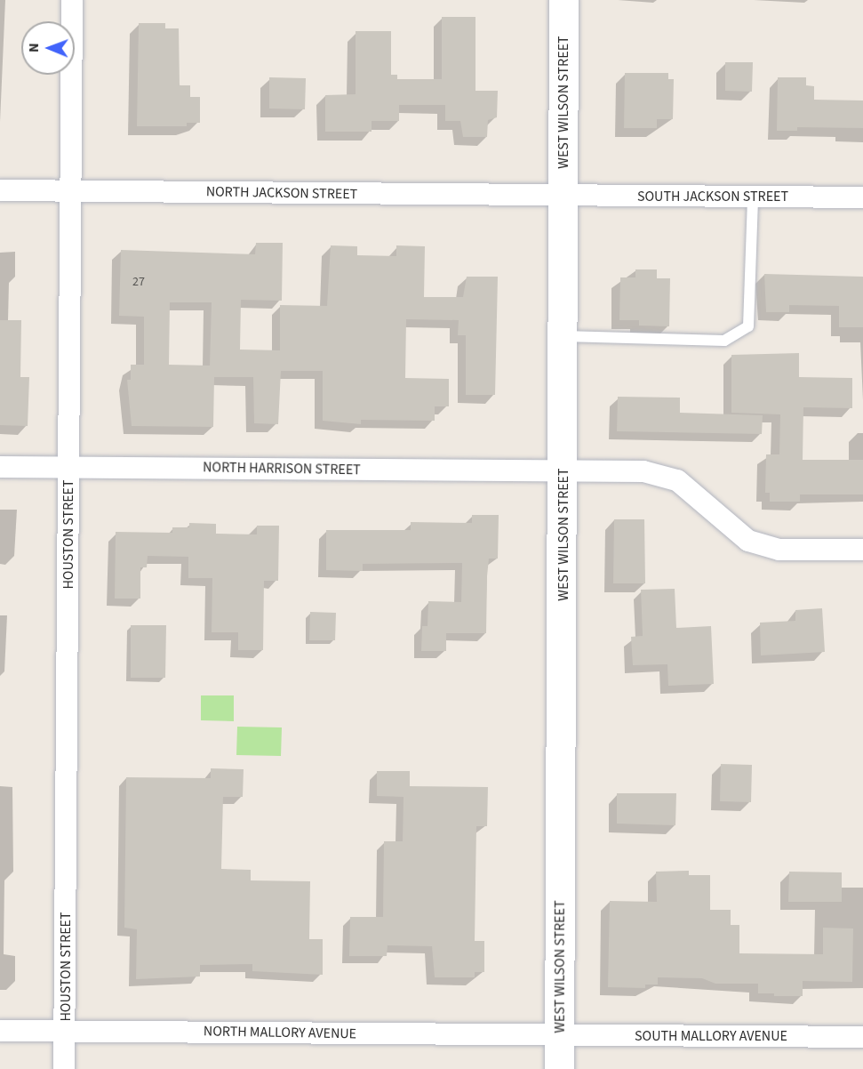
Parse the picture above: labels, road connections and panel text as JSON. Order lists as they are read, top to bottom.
{
  "streets": {
    "main road": ["WEST WILSON STREET"],
    "street": [
      "NORTH JACKSON STREET",
      "SOUTH JACKSON STREET",
      "NORTH HARRISON STREET",
      "HOUSTON STREET",
      "NORTH MALLORY AVENUE",
      "SOUTH MALLORY AVENUE"
    ]
  },
  "crossings": [
    ["WEST WILSON STREET", "NORTH JACKSON STREET"],
    ["WEST WILSON STREET", "SOUTH JACKSON STREET"],
    ["WEST WILSON STREET", "NORTH HARRISON STREET"],
    ["WEST WILSON STREET", "NORTH MALLORY AVENUE"],
    ["WEST WILSON STREET", "SOUTH MALLORY AVENUE"],
    ["NORTH JACKSON STREET", "SOUTH JACKSON STREET"],
    ["NORTH JACKSON STREET", "HOUSTON STREET"],
    ["NORTH HARRISON STREET", "HOUSTON STREET"],
    ["HOUSTON STREET", "NORTH MALLORY AVENUE"],
    ["NORTH MALLORY AVENUE", "SOUTH MALLORY AVENUE"]
  ],
  "house_numbers": ["27"],
  "north": "left"
}
